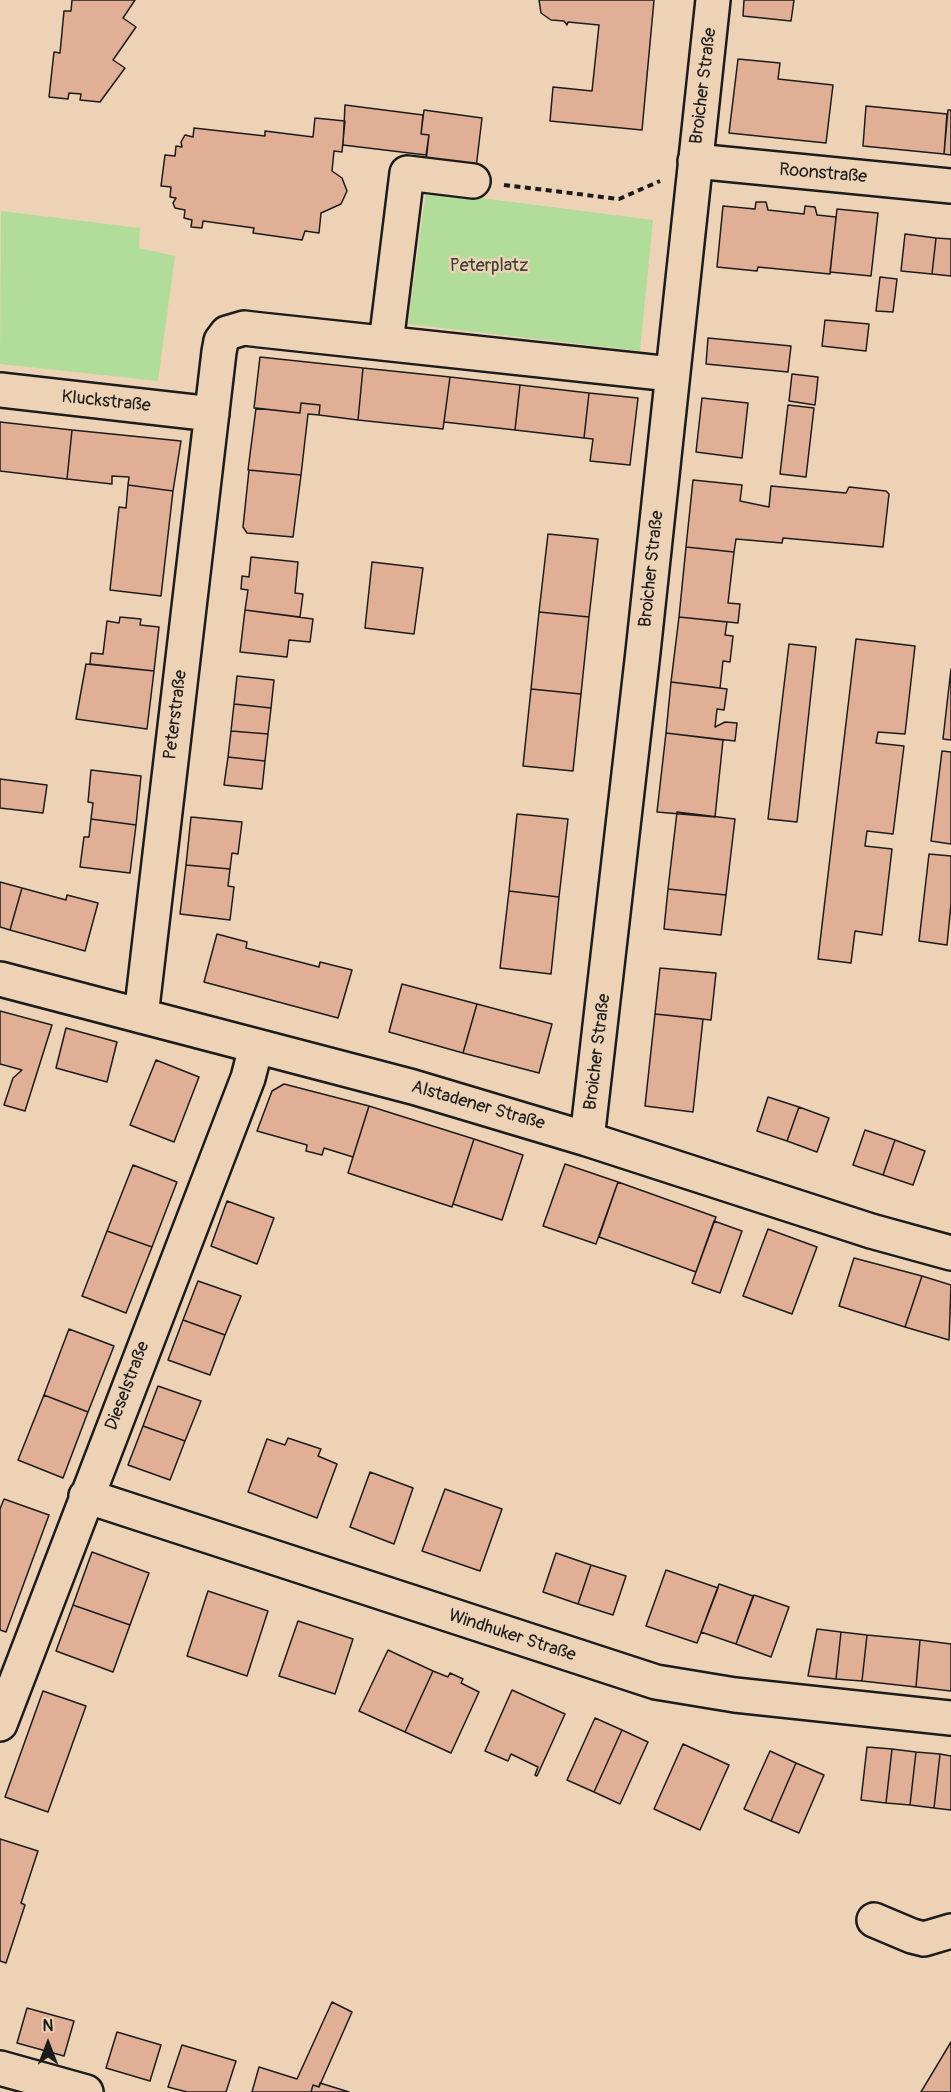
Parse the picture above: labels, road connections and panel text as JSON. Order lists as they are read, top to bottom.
{
  "streets": {
    "street": [
      "Broicher Straße",
      "Roonstraße",
      "Kluckstraße",
      "Peterstraße",
      "Alstadener Straße",
      "Dieselstraße",
      "Windhuker Straße"
    ]
  },
  "crossings": [
    ["Broicher Straße", "Roonstraße"],
    ["Broicher Straße", "Alstadener Straße"],
    ["Kluckstraße", "Peterstraße"],
    ["Peterstraße", "Alstadener Straße"],
    ["Alstadener Straße", "Dieselstraße"],
    ["Dieselstraße", "Windhuker Straße"]
  ],
  "parks": ["Peterplatz"],
  "north": "top"
}
